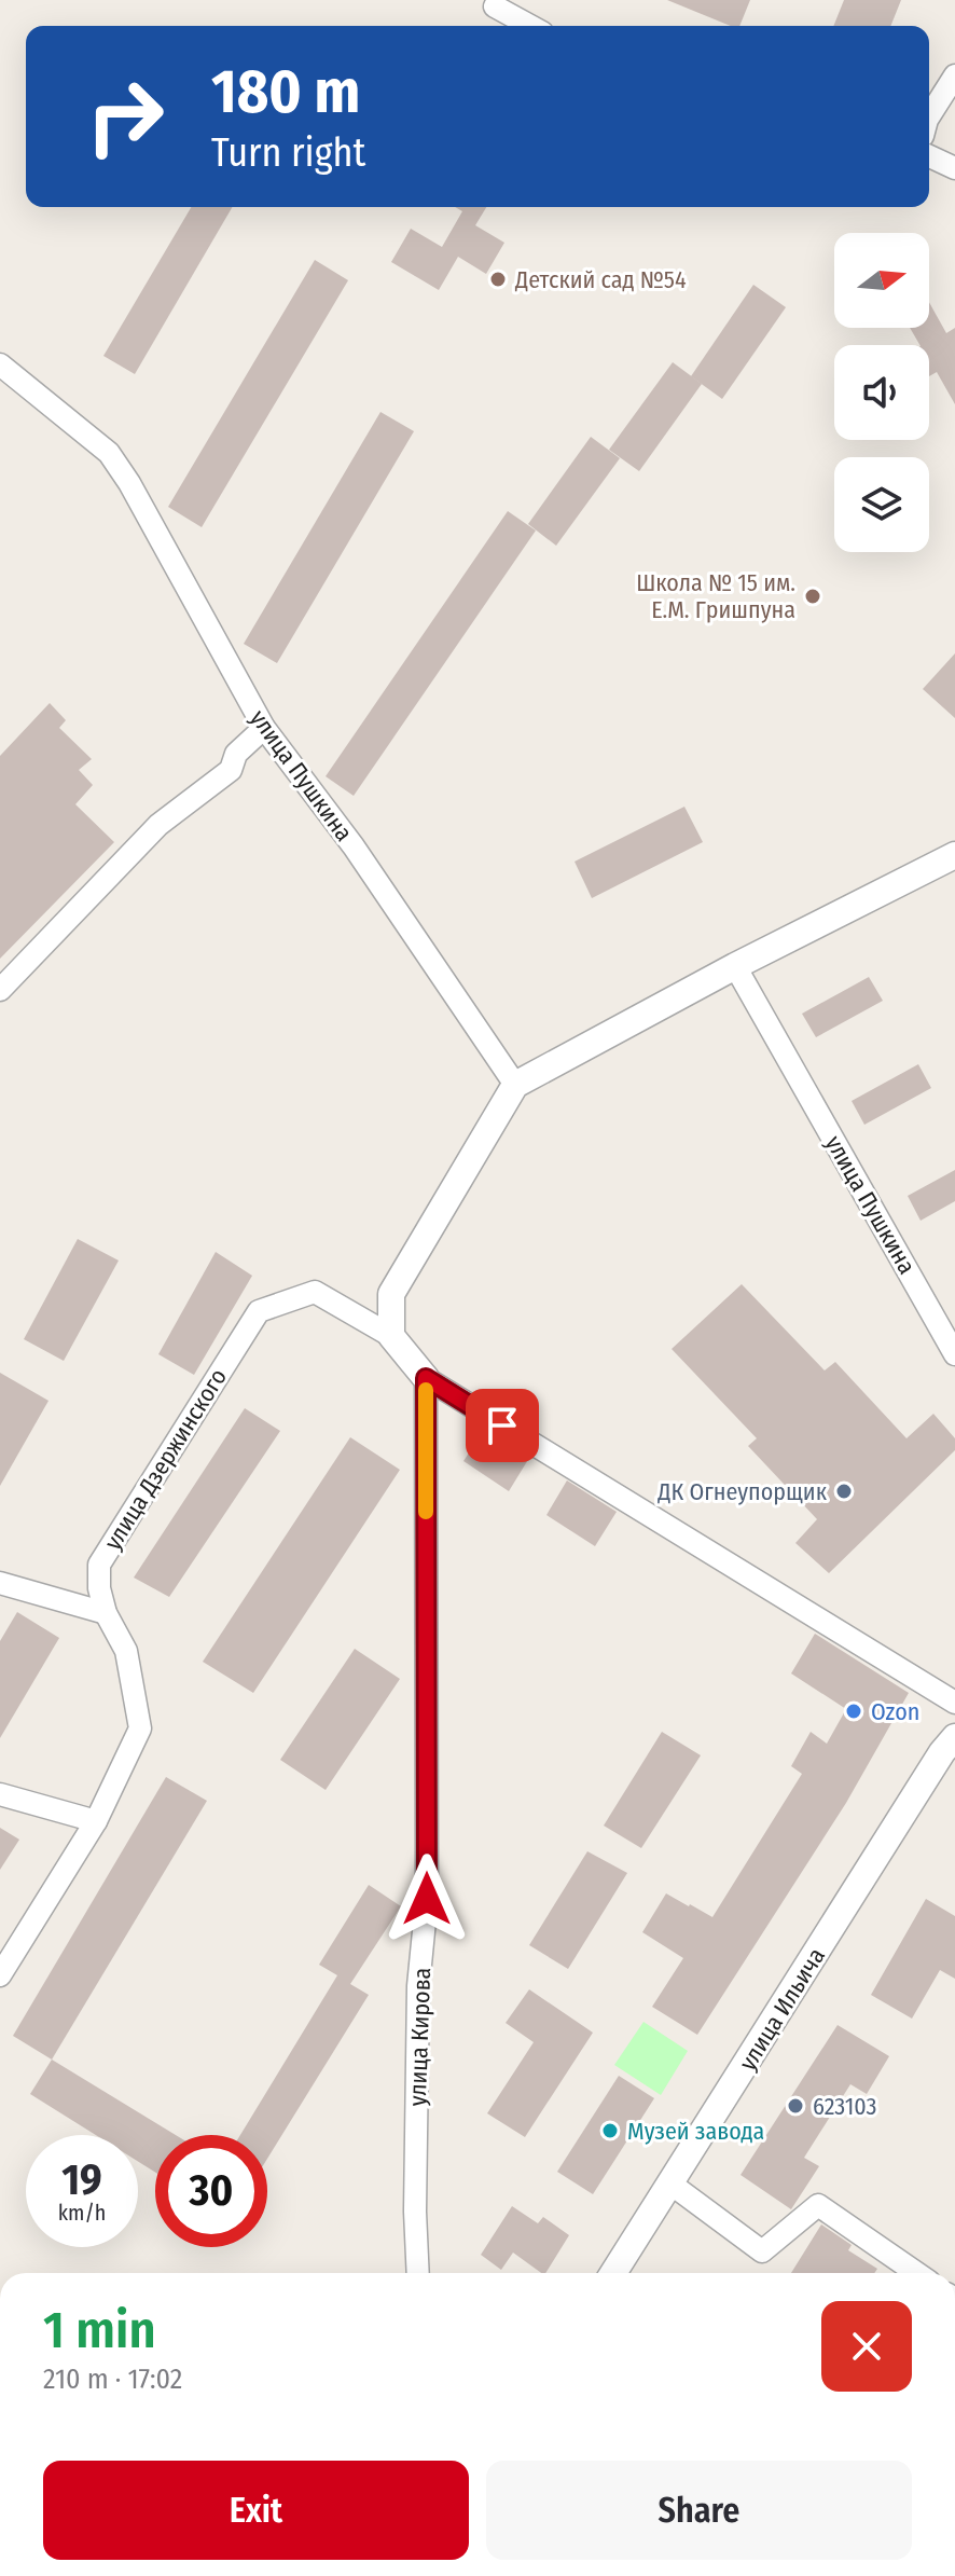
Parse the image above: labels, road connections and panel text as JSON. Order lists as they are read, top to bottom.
{
  "streets": {
    "street": [
      "улица Пушкина",
      "улица Дзержинского",
      "улица Ильича",
      "улица Кирова"
    ]
  },
  "places": [
    "Детский сад №54",
    "Школа № 15 им. Е.М. Гришпуна",
    "ДК Огнеупорщик",
    "Ozon",
    "623103",
    "Музей завода"
  ],
  "north": "right",
  "page": {
    "turn": ["180 m", "Turn right"],
    "speed": "19 km/h",
    "limit": "30",
    "heading": ["1 min", "210 m · 17:02"],
    "buttons": ["Exit", "Share"]
  }
}
